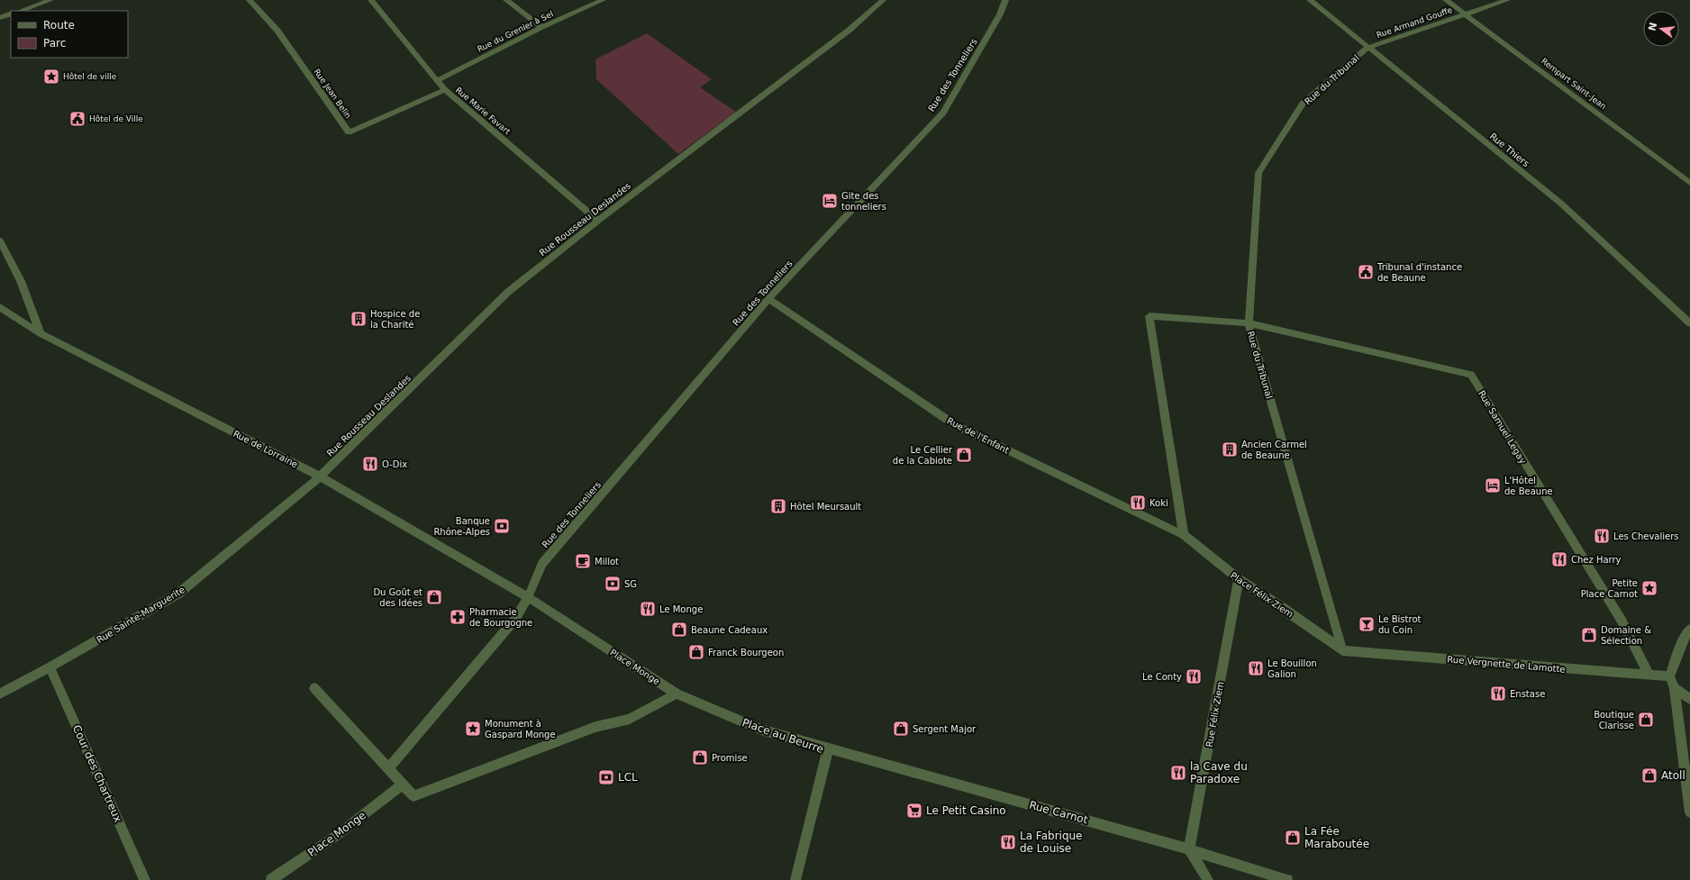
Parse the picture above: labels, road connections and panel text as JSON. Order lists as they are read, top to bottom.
{
  "streets": {
    "street": [
      "Rue Armand Gouffe",
      "Rue du Grenier à Sel",
      "Rue des Tonneliers",
      "Rue du Tribunal",
      "Rempart Saint-Jean",
      "Rue Jean Belin",
      "Rue Marie Favart",
      "Rue Thiers",
      "Rue Rousseau Deslandes",
      "Rue Samuel Legay",
      "Rue de l'Enfant",
      "Rue de Lorraine",
      "Place Félix Ziem",
      "Rue Sainte-Marguerite",
      "Rue Vergnette de Lamotte",
      "Place Monge",
      "Rue Félix Ziem",
      "Place au Beurre",
      "Cour des Chartreux",
      "Rue Carnot"
    ]
  },
  "crossings": [
    ["Rue Armand Gouffe", "Rue du Tribunal"],
    ["Rue Armand Gouffe", "Rempart Saint-Jean"],
    ["Rue Armand Gouffe", "Rue Thiers"],
    ["Rue du Grenier à Sel", "Rue Marie Favart"],
    ["Rue des Tonneliers", "Rue de l'Enfant"],
    ["Rue des Tonneliers", "Rue de Lorraine"],
    ["Rue des Tonneliers", "Place Monge"],
    ["Rue du Tribunal", "Rue Thiers"],
    ["Rue du Tribunal", "Rue Samuel Legay"],
    ["Rue du Tribunal", "Place Félix Ziem"],
    ["Rue du Tribunal", "Rue Vergnette de Lamotte"],
    ["Rue Jean Belin", "Rue Marie Favart"],
    ["Rue Marie Favart", "Rue Rousseau Deslandes"],
    ["Rue Rousseau Deslandes", "Rue de Lorraine"],
    ["Rue Rousseau Deslandes", "Rue Sainte-Marguerite"],
    ["Rue Samuel Legay", "Rue de l'Enfant"],
    ["Rue Samuel Legay", "Place Félix Ziem"],
    ["Rue Samuel Legay", "Rue Vergnette de Lamotte"],
    ["Rue de l'Enfant", "Place Félix Ziem"],
    ["Rue de Lorraine", "Rue Sainte-Marguerite"],
    ["Rue de Lorraine", "Place Monge"],
    ["Place Félix Ziem", "Rue Vergnette de Lamotte"],
    ["Place Félix Ziem", "Rue Félix Ziem"],
    ["Rue Sainte-Marguerite", "Cour des Chartreux"],
    ["Place Monge", "Place au Beurre"],
    ["Rue Félix Ziem", "Rue Carnot"],
    ["Place au Beurre", "Rue Carnot"]
  ],
  "places": {
    "place": ["Hôtel de ville", "Petite Place Carnot", "Monument à Gaspard Monge"],
    "public building": ["Hôtel de Ville", "Tribunal d'instance de Beaune"],
    "hotel": ["Gite des tonneliers", "L'Hôtel de Beaune"],
    "building": ["Hospice de la Charité", "Ancien Carmel de Beaune", "Hôtel Meursault"],
    "shop": [
      "Le Cellier de la Cabiote",
      "Du Goût et des Idées",
      "Beaune Cadeaux",
      "Domaine & Sélection",
      "Franck Bourgeon",
      "Boutique Clarisse",
      "Sergent Major",
      "Promise",
      "Atoll",
      "La Fée Maraboutée"
    ],
    "restaurant": [
      "O-Dix",
      "Koki",
      "Les Chevaliers",
      "Chez Harry",
      "Le Monge",
      "Le Bouillon Galion",
      "Le Conty",
      "Enstase",
      "la Cave du Paradoxe",
      "La Fabrique de Louise"
    ],
    "bank": ["Banque Rhône-Alpes", "SG", "LCL"],
    "cafe": ["Millot"],
    "pharmacy": ["Pharmacie de Bourgogne"],
    "bar": ["Le Bistrot du Coin"],
    "supermarket": ["Le Petit Casino"]
  },
  "legend": ["Route", "Parc"],
  "north": "left"
}
